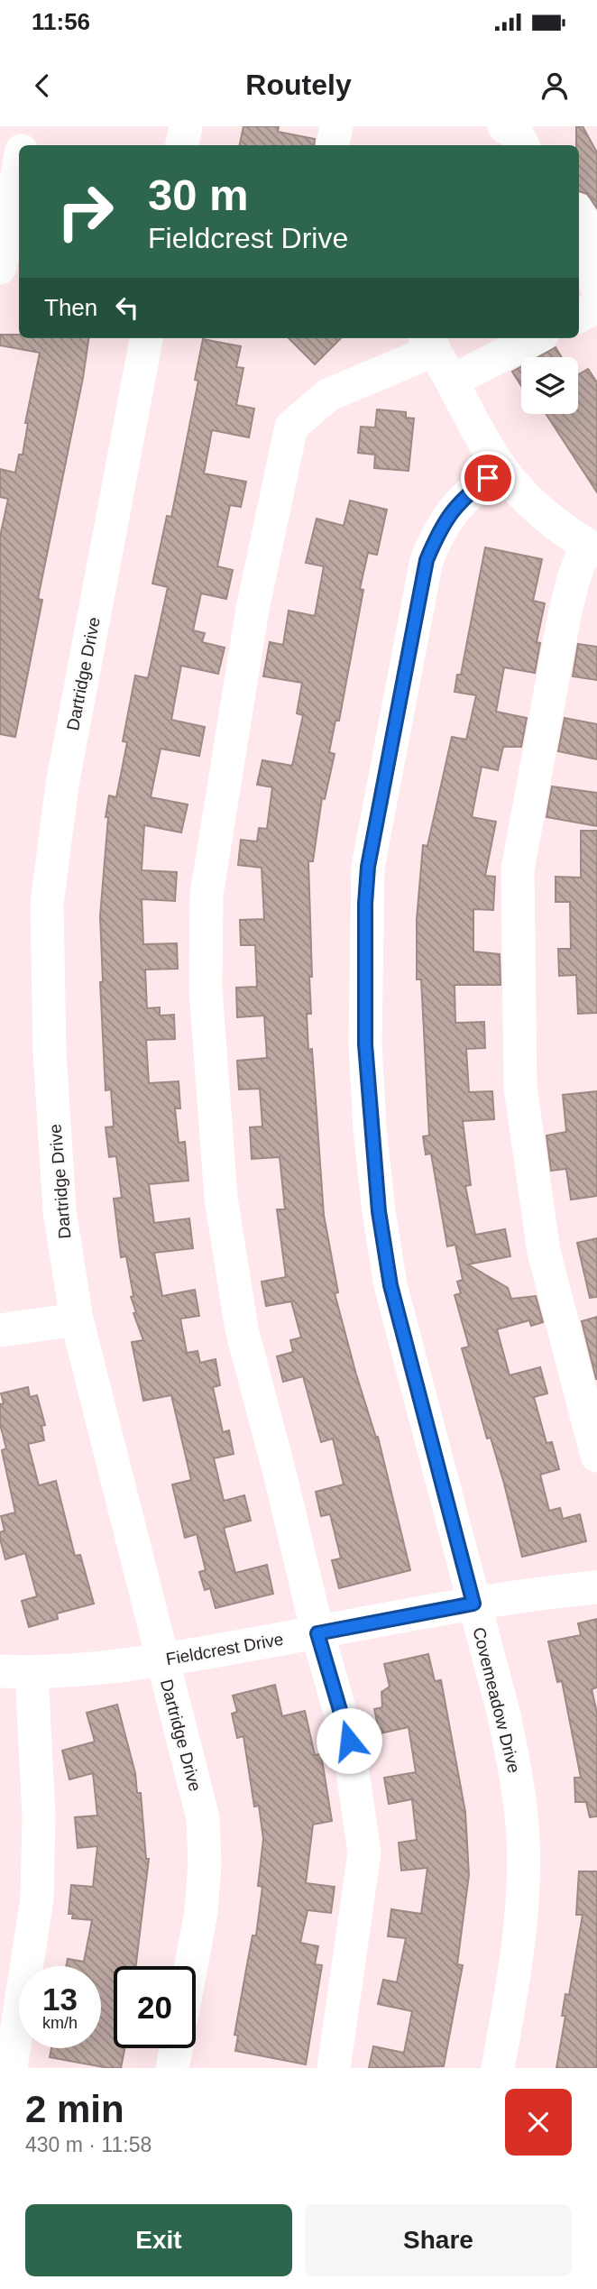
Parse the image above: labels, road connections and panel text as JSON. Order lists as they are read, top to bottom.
{
  "streets": {
    "street": ["Dartridge Drive", "Fieldcrest Drive", "Covemeadow Drive"]
  },
  "crossings": [
    ["Dartridge Drive", "Fieldcrest Drive"],
    ["Fieldcrest Drive", "Covemeadow Drive"]
  ],
  "page": {
    "status": "11:56",
    "header": "Routely",
    "turn": ["30 m", "Fieldcrest Drive"],
    "then": "Then",
    "speed": "13 km/h",
    "limit": "20",
    "heading": ["2 min", "430 m · 11:58"],
    "buttons": ["Exit", "Share"]
  }
}
